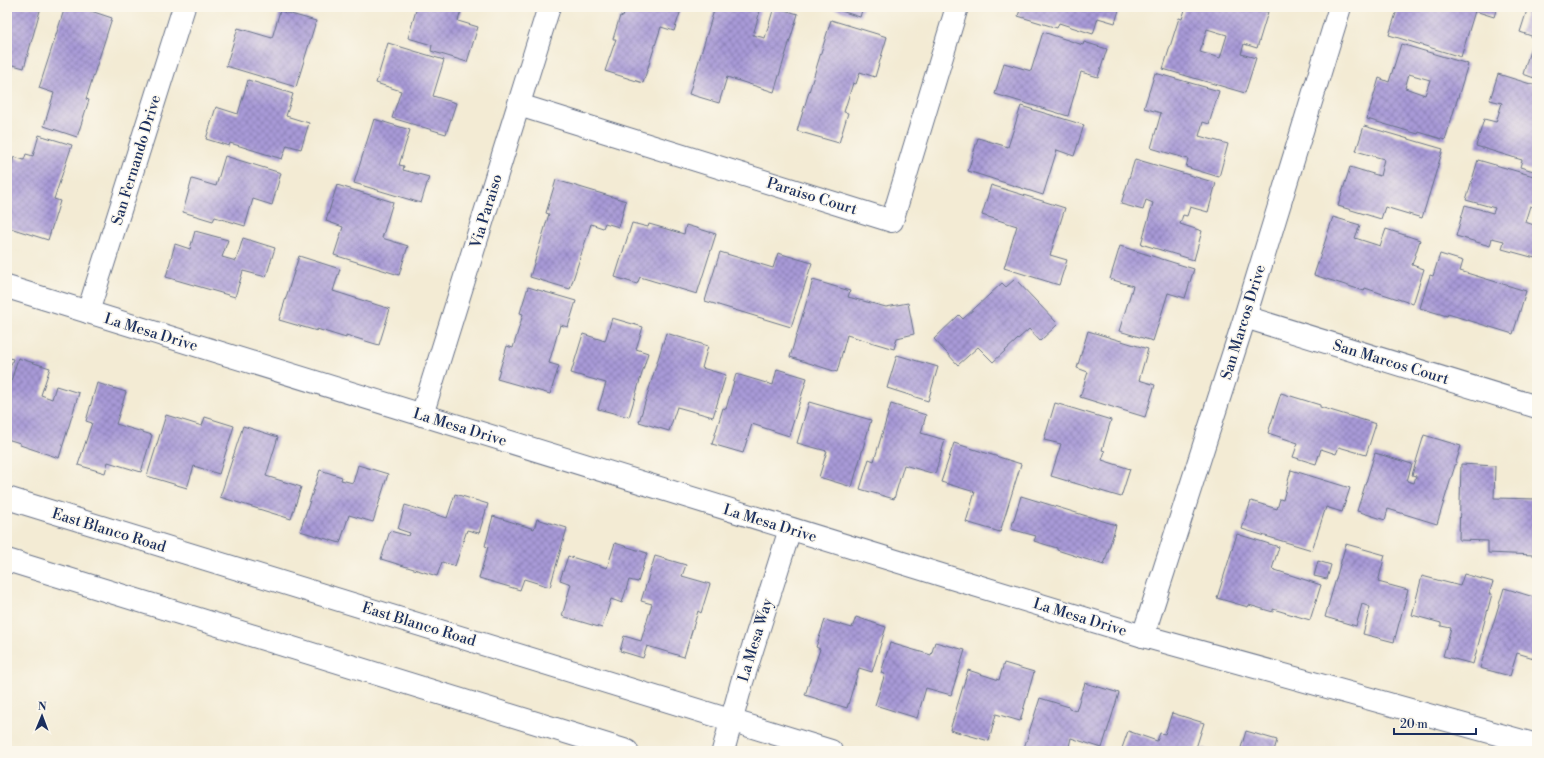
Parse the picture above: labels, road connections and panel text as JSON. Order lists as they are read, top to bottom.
{
  "streets": {
    "main road": [
      "San Fernando Drive",
      "Paraiso Court",
      "Via Paraiso",
      "San Marcos Drive",
      "La Mesa Drive",
      "San Marcos Court",
      "East Blanco Road",
      "La Mesa Way"
    ]
  },
  "crossings": [
    ["San Fernando Drive", "La Mesa Drive"],
    ["Paraiso Court", "Via Paraiso"],
    ["Via Paraiso", "La Mesa Drive"],
    ["San Marcos Drive", "La Mesa Drive"],
    ["San Marcos Drive", "San Marcos Court"],
    ["La Mesa Drive", "La Mesa Way"],
    ["East Blanco Road", "La Mesa Way"]
  ],
  "scale_bar": "20 m",
  "north": "top"
}
